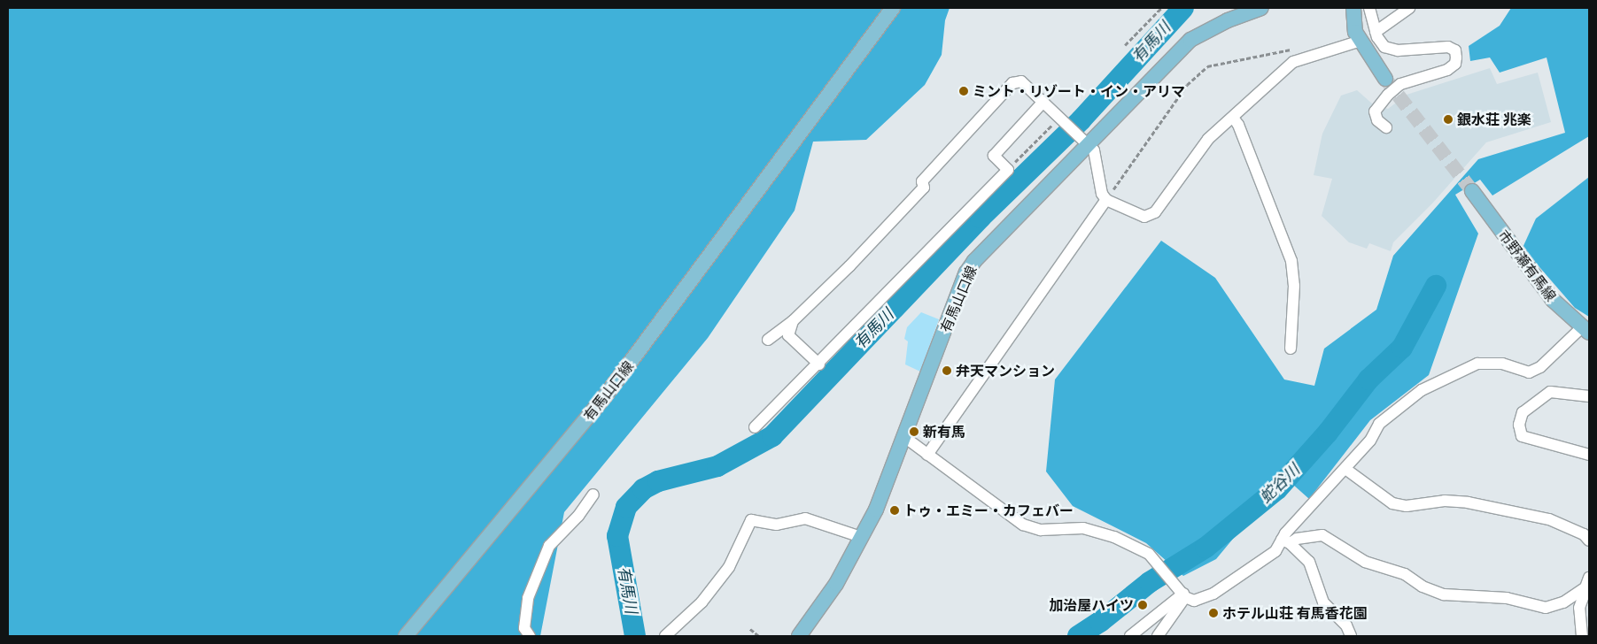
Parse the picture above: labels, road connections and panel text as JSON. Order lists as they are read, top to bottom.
{
  "streets": {
    "main road": ["市野瀬有馬線", "有馬山口線"]
  },
  "water": ["有馬川", "蛇谷川"],
  "places": [
    "ミント・リゾート・イン・アリマ",
    "銀水荘 兆楽",
    "弁天マンション",
    "新有馬",
    "トゥ・エミー・カフェバー",
    "加治屋ハイツ",
    "ホテル山荘 有馬香花園"
  ]
}
